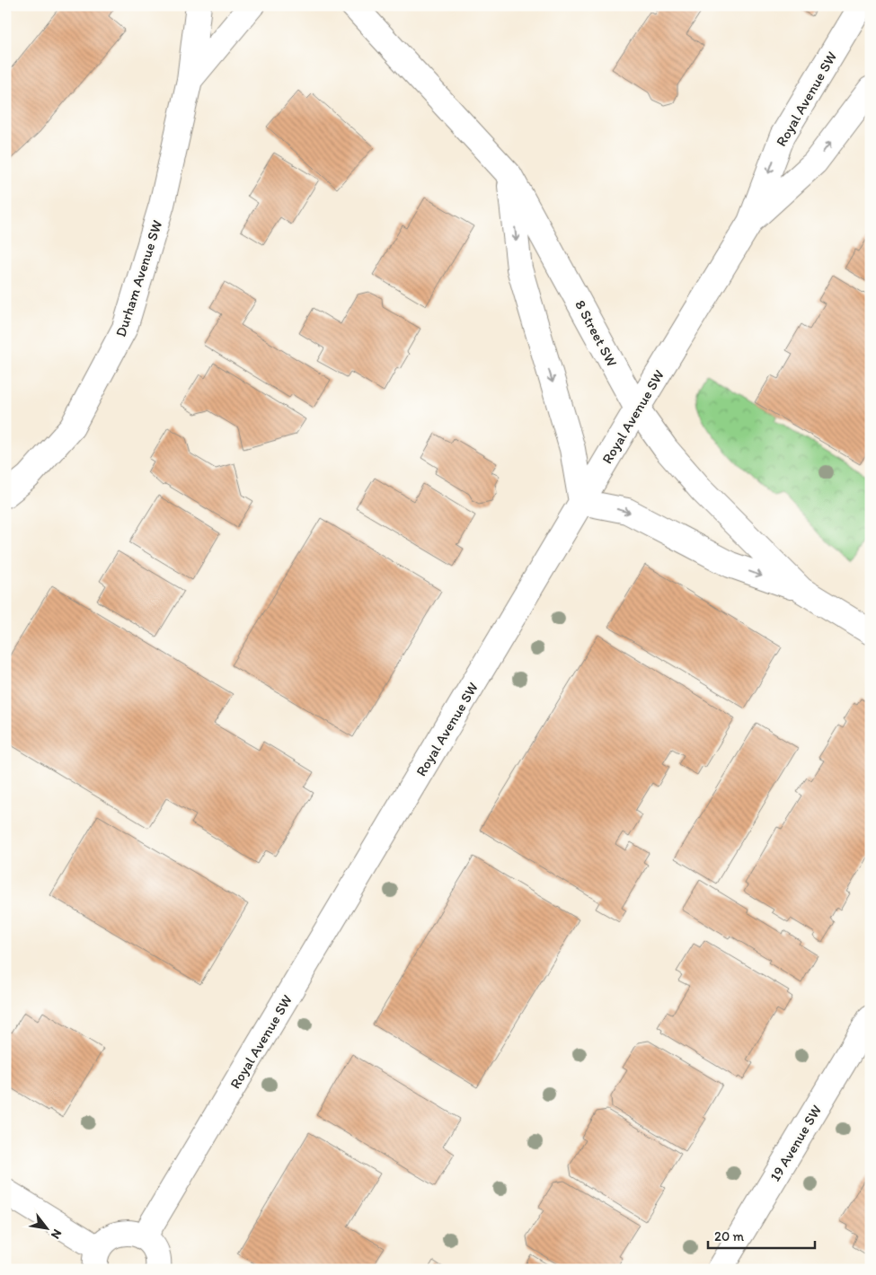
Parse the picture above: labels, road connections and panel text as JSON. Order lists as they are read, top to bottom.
{
  "streets": {
    "street": [
      "Royal Avenue SW",
      "Durham Avenue SW",
      "8 Street SW",
      "19 Avenue SW"
    ]
  },
  "crossings": [
    ["Royal Avenue SW", "8 Street SW"]
  ],
  "scale_bar": "20 m",
  "north": "bottom right"
}
